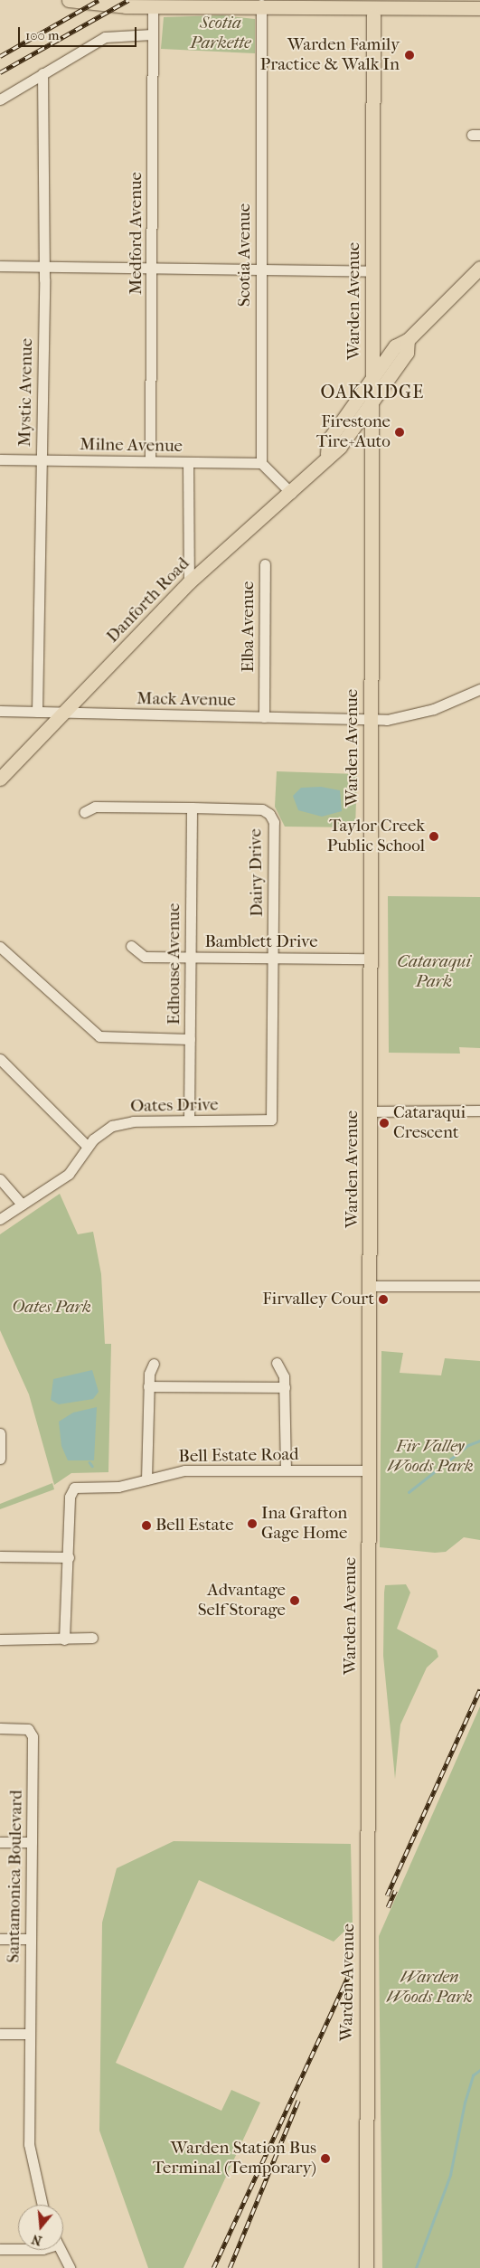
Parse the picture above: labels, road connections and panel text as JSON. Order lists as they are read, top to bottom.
{
  "streets": {
    "main road": ["Warden Avenue", "Danforth Road"],
    "street": [
      "Medford Avenue",
      "Scotia Avenue",
      "Mystic Avenue",
      "Milne Avenue",
      "Elba Avenue",
      "Mack Avenue",
      "Dairy Drive",
      "Bamblett Drive",
      "Edhouse Avenue",
      "Oates Drive",
      "Bell Estate Road",
      "Santamonica Boulevard"
    ]
  },
  "crossings": [
    ["Medford Avenue", "Milne Avenue"],
    ["Scotia Avenue", "Milne Avenue"],
    ["Warden Avenue", "Danforth Road"],
    ["Warden Avenue", "Mack Avenue"],
    ["Warden Avenue", "Bamblett Drive"],
    ["Warden Avenue", "Bell Estate Road"],
    ["Mystic Avenue", "Milne Avenue"],
    ["Mystic Avenue", "Mack Avenue"],
    ["Danforth Road", "Mack Avenue"],
    ["Elba Avenue", "Mack Avenue"],
    ["Dairy Drive", "Bamblett Drive"],
    ["Dairy Drive", "Edhouse Avenue"],
    ["Dairy Drive", "Oates Drive"],
    ["Bamblett Drive", "Edhouse Avenue"],
    ["Edhouse Avenue", "Oates Drive"]
  ],
  "districts": ["OAKRIDGE"],
  "parks": [
    "Scotia Parkette",
    "Cataraqui Park",
    "Oates Park",
    "Fir Valley Woods Park",
    "Warden Woods Park"
  ],
  "places": [
    "Warden Family Practice & Walk In",
    "Firestone Tire+Auto",
    "Taylor Creek Public School",
    "Cataraqui Crescent",
    "Firvalley Court",
    "Ina Grafton Gage Home",
    "Bell Estate",
    "Advantage Self Storage",
    "Warden Station Bus Terminal (Temporary)"
  ],
  "scale_bar": "100 m",
  "north": "bottom"
}
